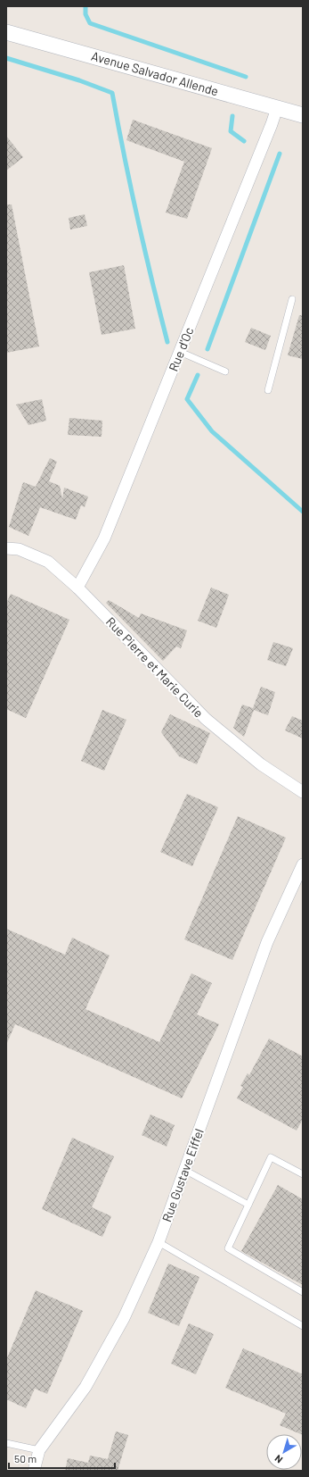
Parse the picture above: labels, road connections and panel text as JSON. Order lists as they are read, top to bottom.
{
  "streets": {
    "street": [
      "Avenue Salvador Allende",
      "Rue d'Oc",
      "Rue Pierre et Marie Curie",
      "Rue Gustave Eiffel"
    ]
  },
  "crossings": [
    ["Avenue Salvador Allende", "Rue d'Oc"],
    ["Rue d'Oc", "Rue Pierre et Marie Curie"]
  ],
  "scale_bar": "50 m",
  "north": "bottom left"
}
